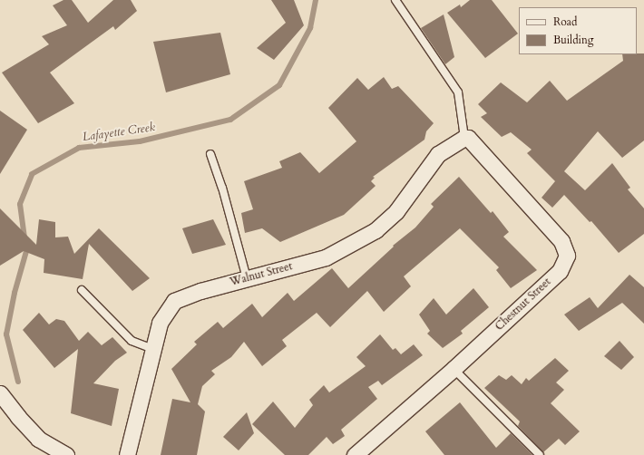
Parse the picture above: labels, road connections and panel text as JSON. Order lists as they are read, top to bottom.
{
  "streets": {
    "street": ["Walnut Street", "Chestnut Street"]
  },
  "crossings": [
    ["Walnut Street", "Chestnut Street"]
  ],
  "water": ["Lafayette Creek"],
  "legend": ["Road", "Building"]
}
